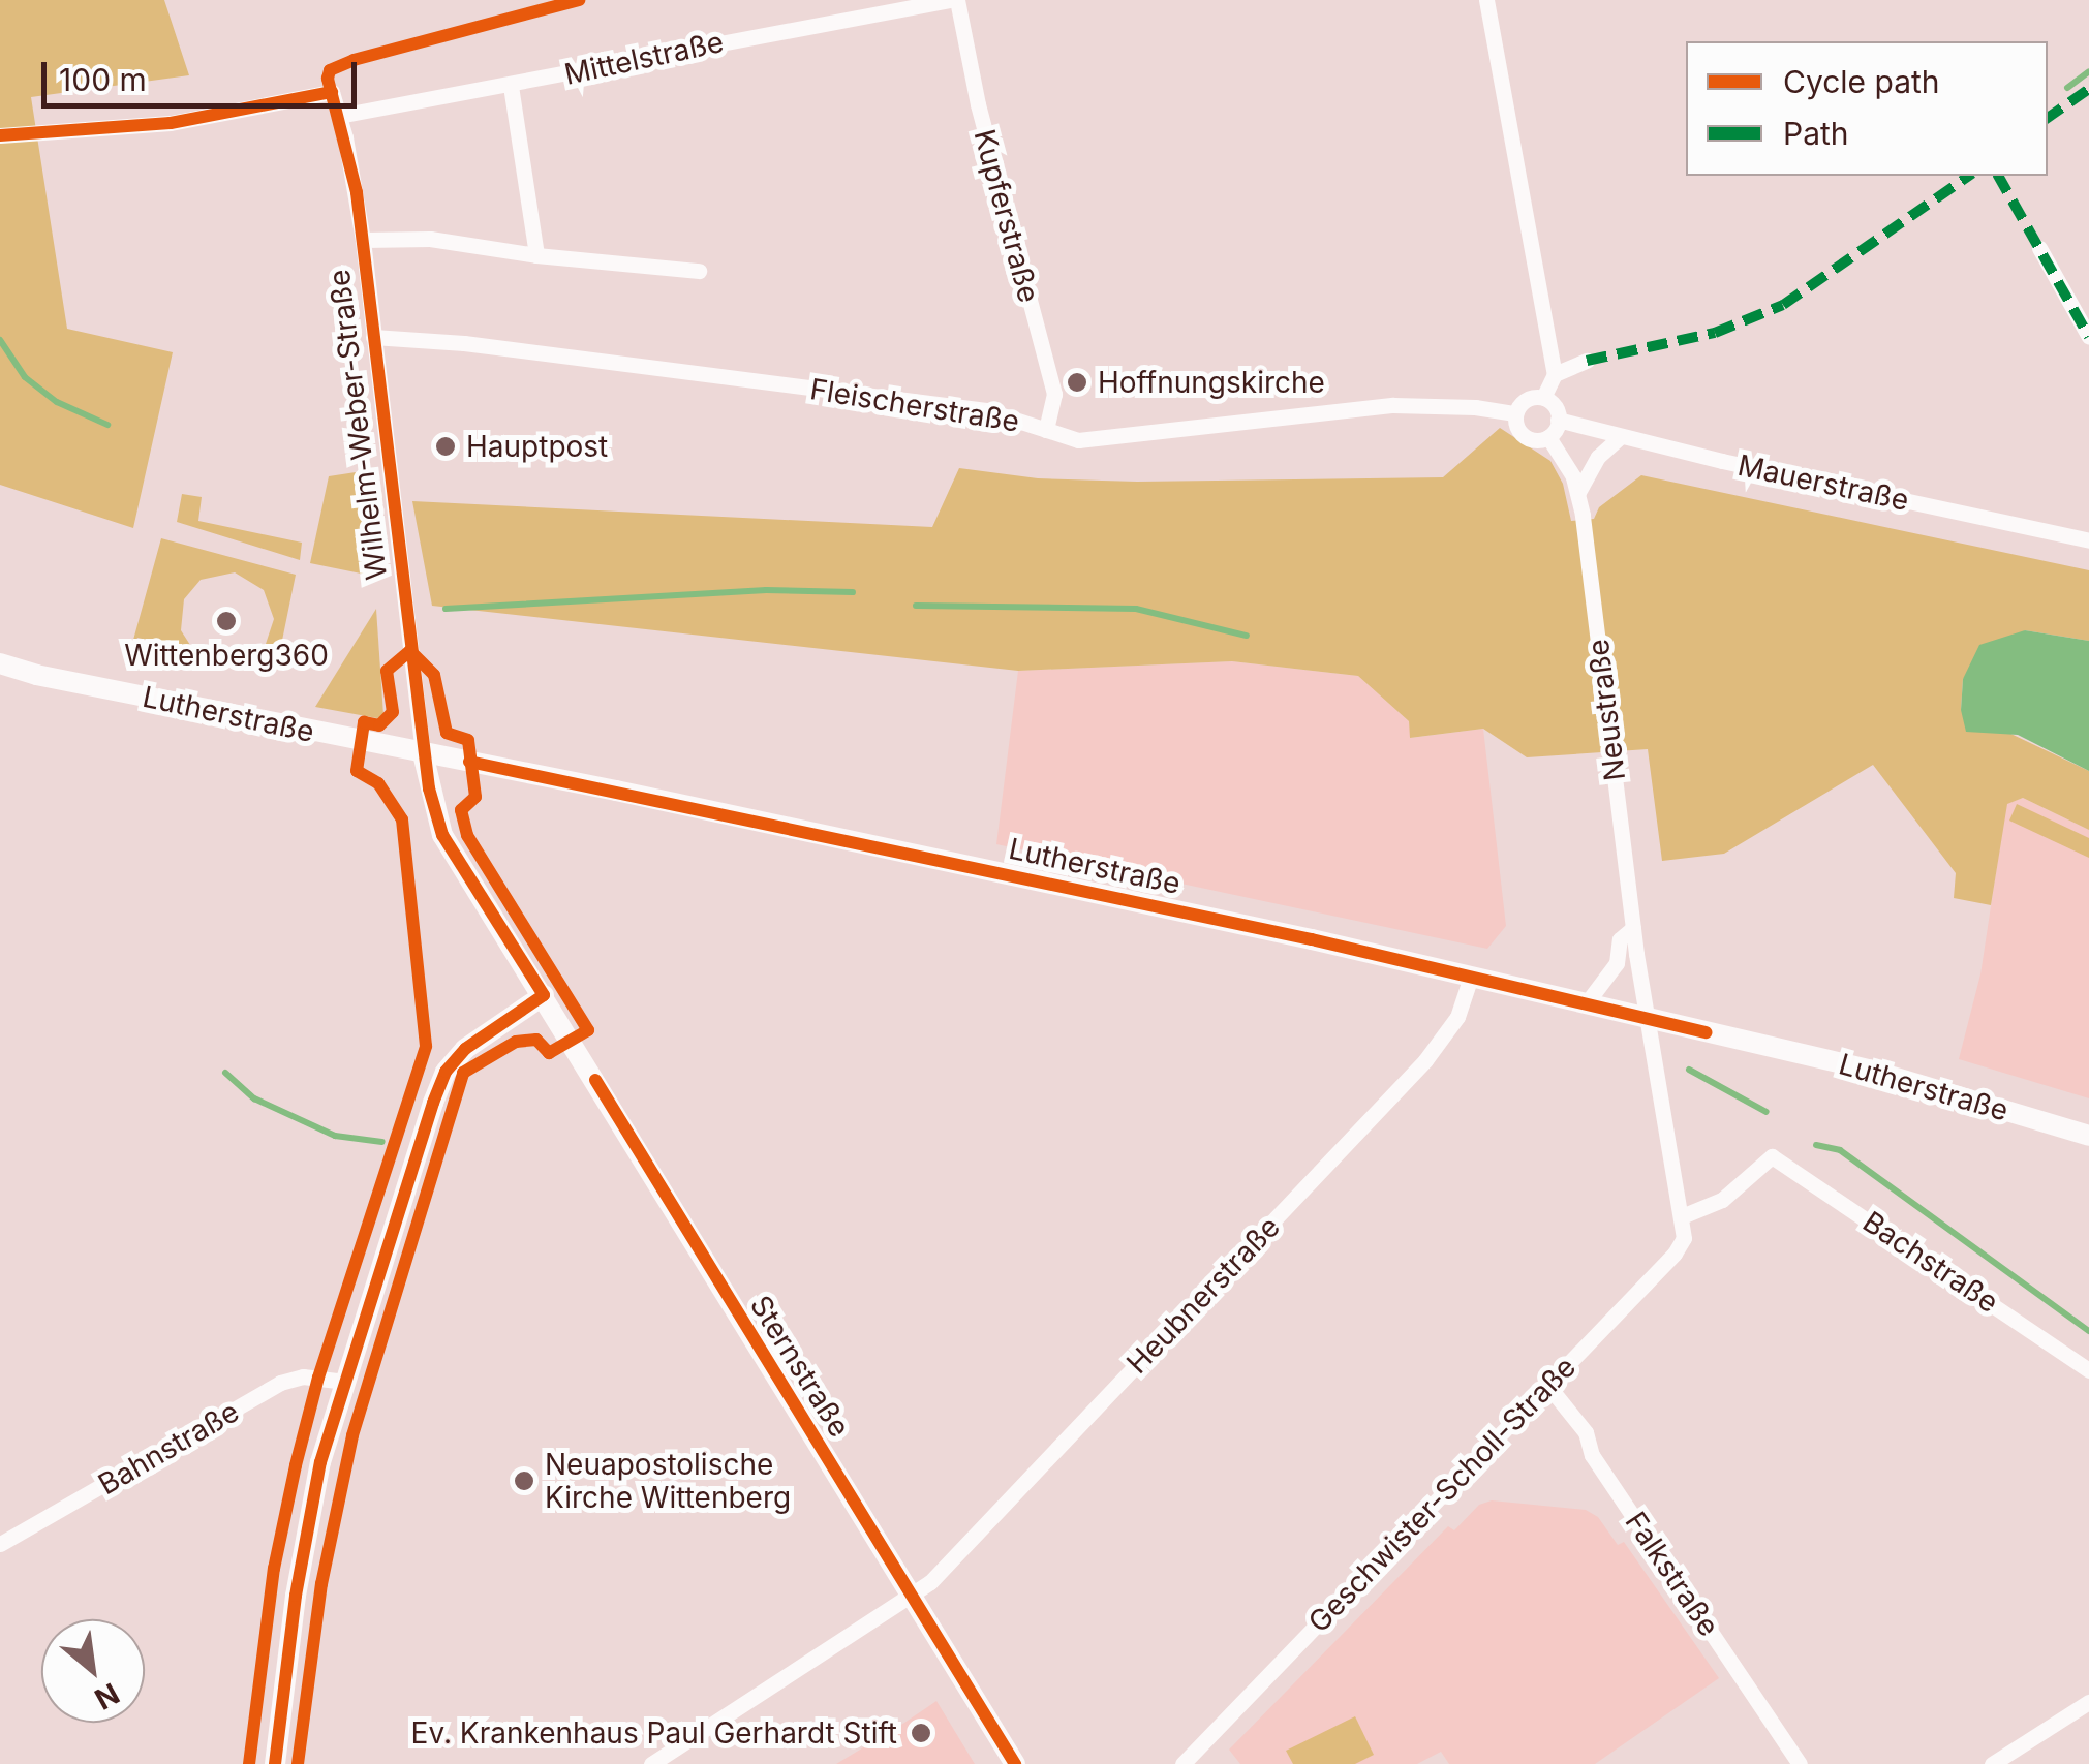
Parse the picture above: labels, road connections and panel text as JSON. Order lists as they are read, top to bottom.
{
  "streets": {
    "street": [
      "Mittelstraße",
      "Kupferstraße",
      "Fleischerstraße",
      "Wilhelm-Weber-Straße",
      "Mauerstraße",
      "Neustraße",
      "Lutherstraße",
      "Bachstraße",
      "Heubnerstraße",
      "Sternstraße",
      "Bahnstraße",
      "Geschwister-Scholl-Straße",
      "Falkstraße"
    ]
  },
  "crossings": [
    ["Mittelstraße", "Wilhelm-Weber-Straße"],
    ["Kupferstraße", "Fleischerstraße"],
    ["Fleischerstraße", "Wilhelm-Weber-Straße"],
    ["Fleischerstraße", "Mauerstraße"],
    ["Fleischerstraße", "Neustraße"],
    ["Wilhelm-Weber-Straße", "Lutherstraße"],
    ["Wilhelm-Weber-Straße", "Sternstraße"],
    ["Mauerstraße", "Neustraße"],
    ["Neustraße", "Lutherstraße"],
    ["Neustraße", "Geschwister-Scholl-Straße"],
    ["Lutherstraße", "Heubnerstraße"],
    ["Lutherstraße", "Sternstraße"],
    ["Lutherstraße", "Geschwister-Scholl-Straße"],
    ["Bachstraße", "Geschwister-Scholl-Straße"],
    ["Heubnerstraße", "Sternstraße"],
    ["Geschwister-Scholl-Straße", "Falkstraße"]
  ],
  "places": [
    "Hoffnungskirche",
    "Hauptpost",
    "Wittenberg360",
    "Neuapostolische Kirche Wittenberg",
    "Ev. Krankenhaus Paul Gerhardt Stift"
  ],
  "legend": ["Cycle path", "Path"],
  "scale_bar": "100 m",
  "north": "bottom right"
}
